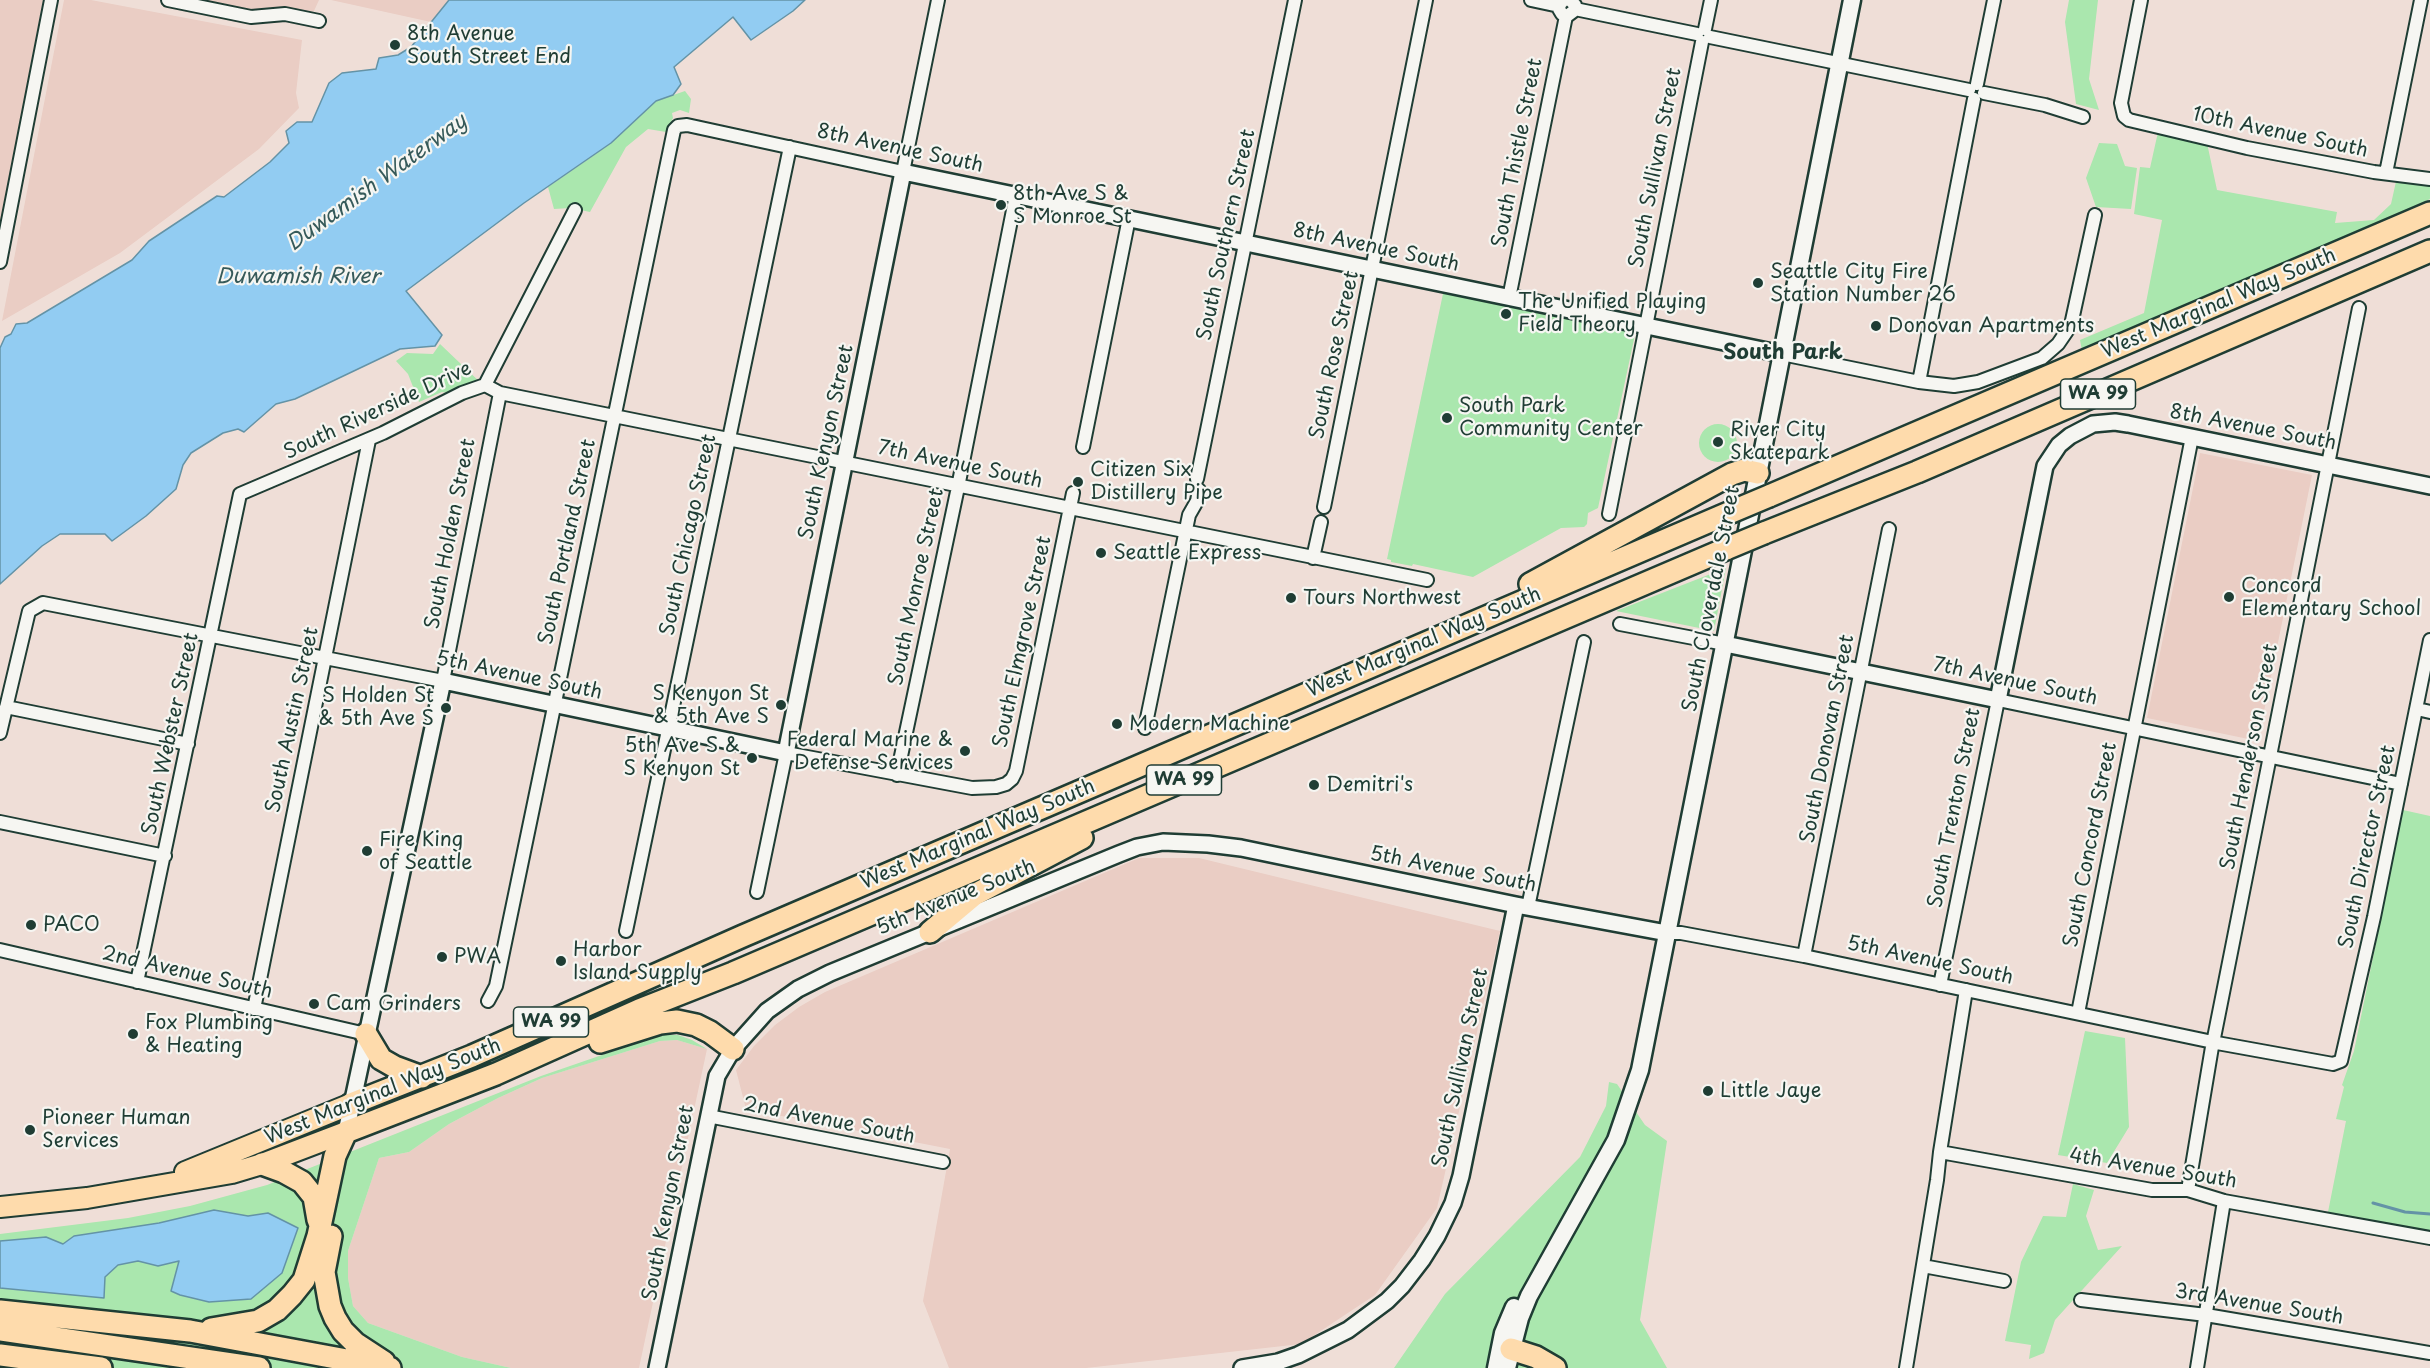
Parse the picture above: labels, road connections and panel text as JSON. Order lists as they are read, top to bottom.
{
  "streets": {
    "highway": ["West Marginal Way South", "WA 99"],
    "main road": ["South Cloverdale Street"],
    "street": [
      "10th Avenue South",
      "8th Avenue South",
      "South Thistle Street",
      "South Sullivan Street",
      "South Southern Street",
      "South Rose Street",
      "South Riverside Drive",
      "South Kenyon Street",
      "7th Avenue South",
      "South Holden Street",
      "South Chicago Street",
      "South Portland Street",
      "South Monroe Street",
      "South Elmgrove Street",
      "5th Avenue South",
      "South Austin Street",
      "South Webster Street",
      "South Donovan Street",
      "South Henderson Street",
      "South Trenton Street",
      "South Concord Street",
      "South Director Street",
      "2nd Avenue South",
      "4th Avenue South",
      "3rd Avenue South"
    ]
  },
  "crossings": [
    ["8th Avenue South", "South Thistle Street"],
    ["8th Avenue South", "South Sullivan Street"],
    ["8th Avenue South", "South Southern Street"],
    ["8th Avenue South", "South Rose Street"],
    ["8th Avenue South", "South Kenyon Street"],
    ["8th Avenue South", "South Chicago Street"],
    ["8th Avenue South", "South Portland Street"],
    ["8th Avenue South", "South Monroe Street"],
    ["8th Avenue South", "South Cloverdale Street"],
    ["8th Avenue South", "South Henderson Street"],
    ["8th Avenue South", "South Trenton Street"],
    ["8th Avenue South", "South Concord Street"],
    ["South Sullivan Street", "5th Avenue South"],
    ["South Southern Street", "7th Avenue South"],
    ["West Marginal Way South", "South Holden Street"],
    ["South Riverside Drive", "7th Avenue South"],
    ["South Riverside Drive", "South Austin Street"],
    ["South Riverside Drive", "South Webster Street"],
    ["South Kenyon Street", "7th Avenue South"],
    ["South Kenyon Street", "5th Avenue South"],
    ["South Kenyon Street", "2nd Avenue South"],
    ["7th Avenue South", "South Holden Street"],
    ["7th Avenue South", "South Chicago Street"],
    ["7th Avenue South", "South Portland Street"],
    ["7th Avenue South", "South Monroe Street"],
    ["7th Avenue South", "South Cloverdale Street"],
    ["7th Avenue South", "South Elmgrove Street"],
    ["7th Avenue South", "South Donovan Street"],
    ["7th Avenue South", "South Henderson Street"],
    ["7th Avenue South", "South Trenton Street"],
    ["7th Avenue South", "South Concord Street"],
    ["7th Avenue South", "South Director Street"],
    ["South Holden Street", "5th Avenue South"],
    ["South Holden Street", "2nd Avenue South"],
    ["South Chicago Street", "5th Avenue South"],
    ["South Portland Street", "5th Avenue South"],
    ["South Monroe Street", "5th Avenue South"],
    ["South Cloverdale Street", "5th Avenue South"],
    ["South Elmgrove Street", "5th Avenue South"],
    ["5th Avenue South", "South Austin Street"],
    ["5th Avenue South", "South Webster Street"],
    ["5th Avenue South", "South Donovan Street"],
    ["5th Avenue South", "South Henderson Street"],
    ["5th Avenue South", "South Trenton Street"],
    ["5th Avenue South", "South Concord Street"],
    ["5th Avenue South", "South Director Street"],
    ["South Austin Street", "2nd Avenue South"],
    ["South Webster Street", "2nd Avenue South"],
    ["South Henderson Street", "4th Avenue South"]
  ],
  "districts": ["South Park"],
  "water": ["Duwamish Waterway", "Duwamish River"],
  "places": [
    "8th Avenue South Street End",
    "8th Ave S & S Monroe St",
    "Seattle City Fire Station Number 26",
    "The Unified Playing Field Theory",
    "Donovan Apartments",
    "South Park Community Center",
    "River City Skatepark",
    "Citizen Six Distillery Pipe",
    "Seattle Express",
    "Concord Elementary School",
    "Tours Northwest",
    "S Kenyon St & 5th Ave S",
    "S Holden St & 5th Ave S",
    "Modern Machine",
    "Federal Marine & Defense Services",
    "5th Ave S & S Kenyon St",
    "Demitri's",
    "Fire King of Seattle",
    "PACO",
    "PWA",
    "Harbor Island Supply",
    "Cam Grinders",
    "Fox Plumbing & Heating",
    "Little Jaye",
    "Pioneer Human Services"
  ]
}
